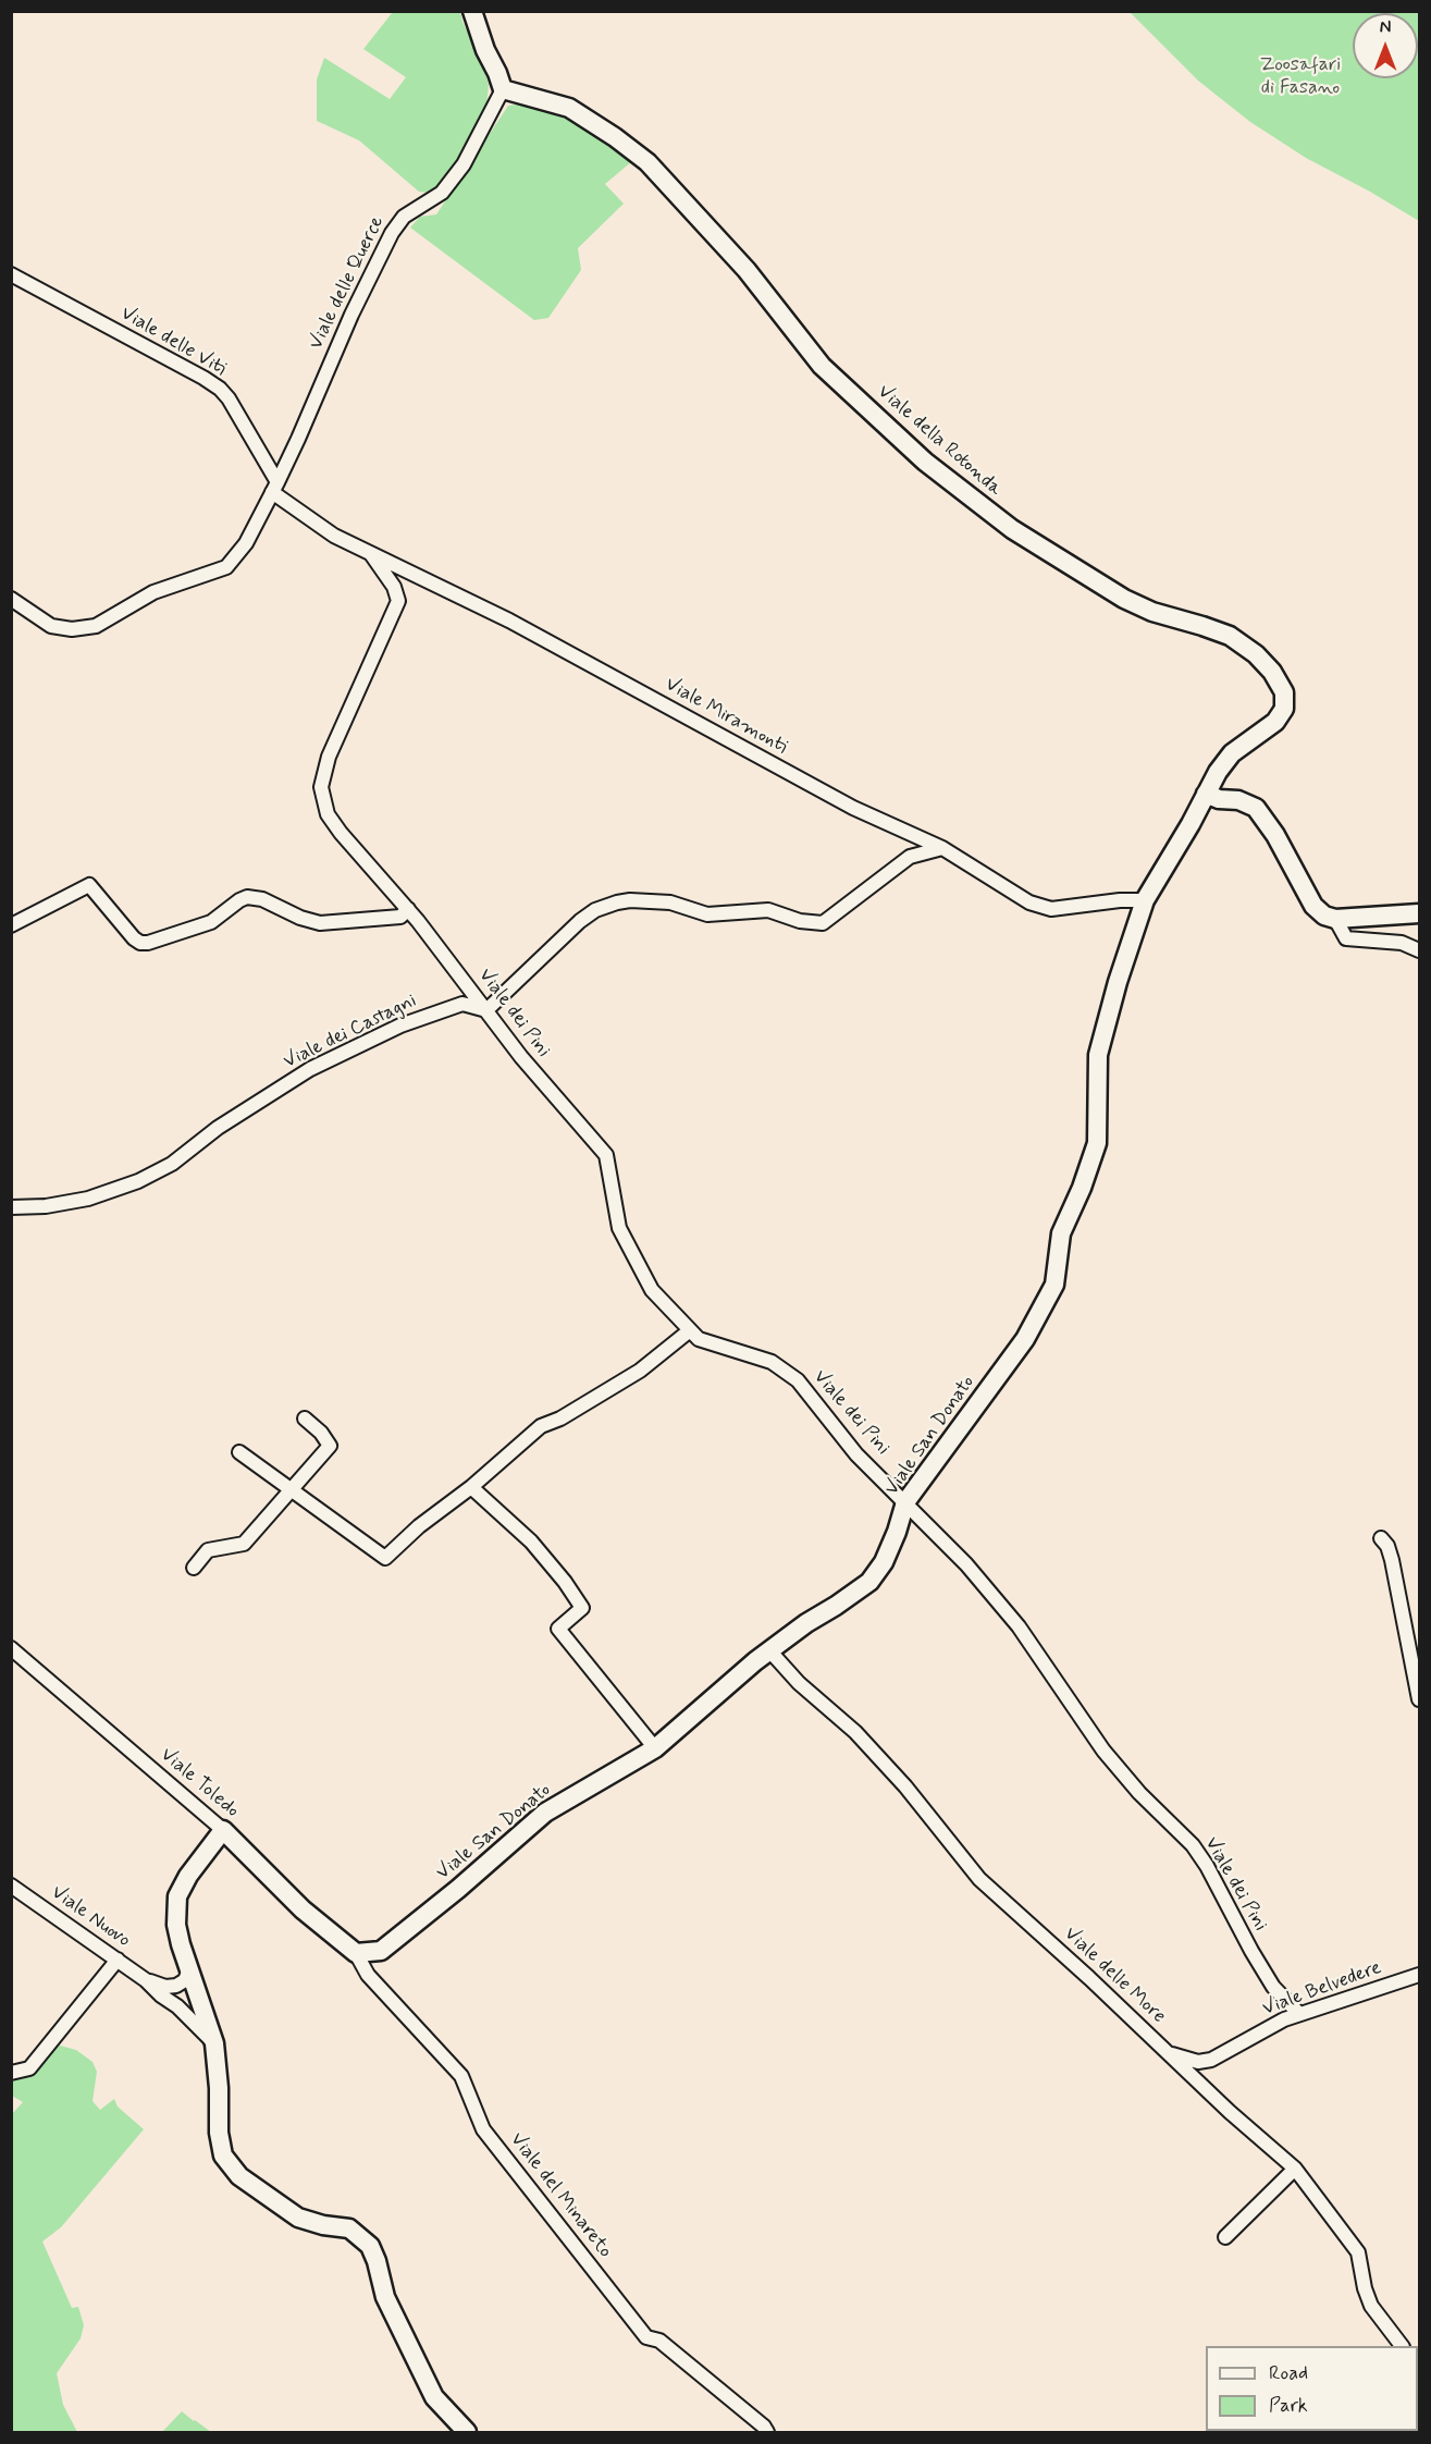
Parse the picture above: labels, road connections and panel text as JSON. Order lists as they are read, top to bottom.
{
  "streets": {
    "street": [
      "Viale delle Querce",
      "Viale delle Viti",
      "Viale della Rotonda",
      "Viale Miramonti",
      "Viale dei Pini",
      "Viale dei Castagni",
      "Viale San Donato",
      "Viale Toledo",
      "Viale Nuovo",
      "Viale delle More",
      "Viale Belvedere",
      "Viale del Minareto"
    ]
  },
  "crossings": [
    ["Viale delle Querce", "Viale delle Viti"],
    ["Viale delle Querce", "Viale della Rotonda"],
    ["Viale delle Querce", "Viale Miramonti"],
    ["Viale delle Viti", "Viale Miramonti"],
    ["Viale della Rotonda", "Viale San Donato"],
    ["Viale Miramonti", "Viale dei Pini"],
    ["Viale Miramonti", "Viale San Donato"],
    ["Viale dei Pini", "Viale dei Castagni"],
    ["Viale dei Pini", "Viale San Donato"],
    ["Viale dei Pini", "Viale Belvedere"],
    ["Viale San Donato", "Viale Toledo"],
    ["Viale San Donato", "Viale delle More"],
    ["Viale San Donato", "Viale del Minareto"],
    ["Viale Toledo", "Viale del Minareto"],
    ["Viale delle More", "Viale Belvedere"]
  ],
  "parks": ["Zoosafari di Fasano"],
  "legend": ["Road", "Park"],
  "north": "top"
}
